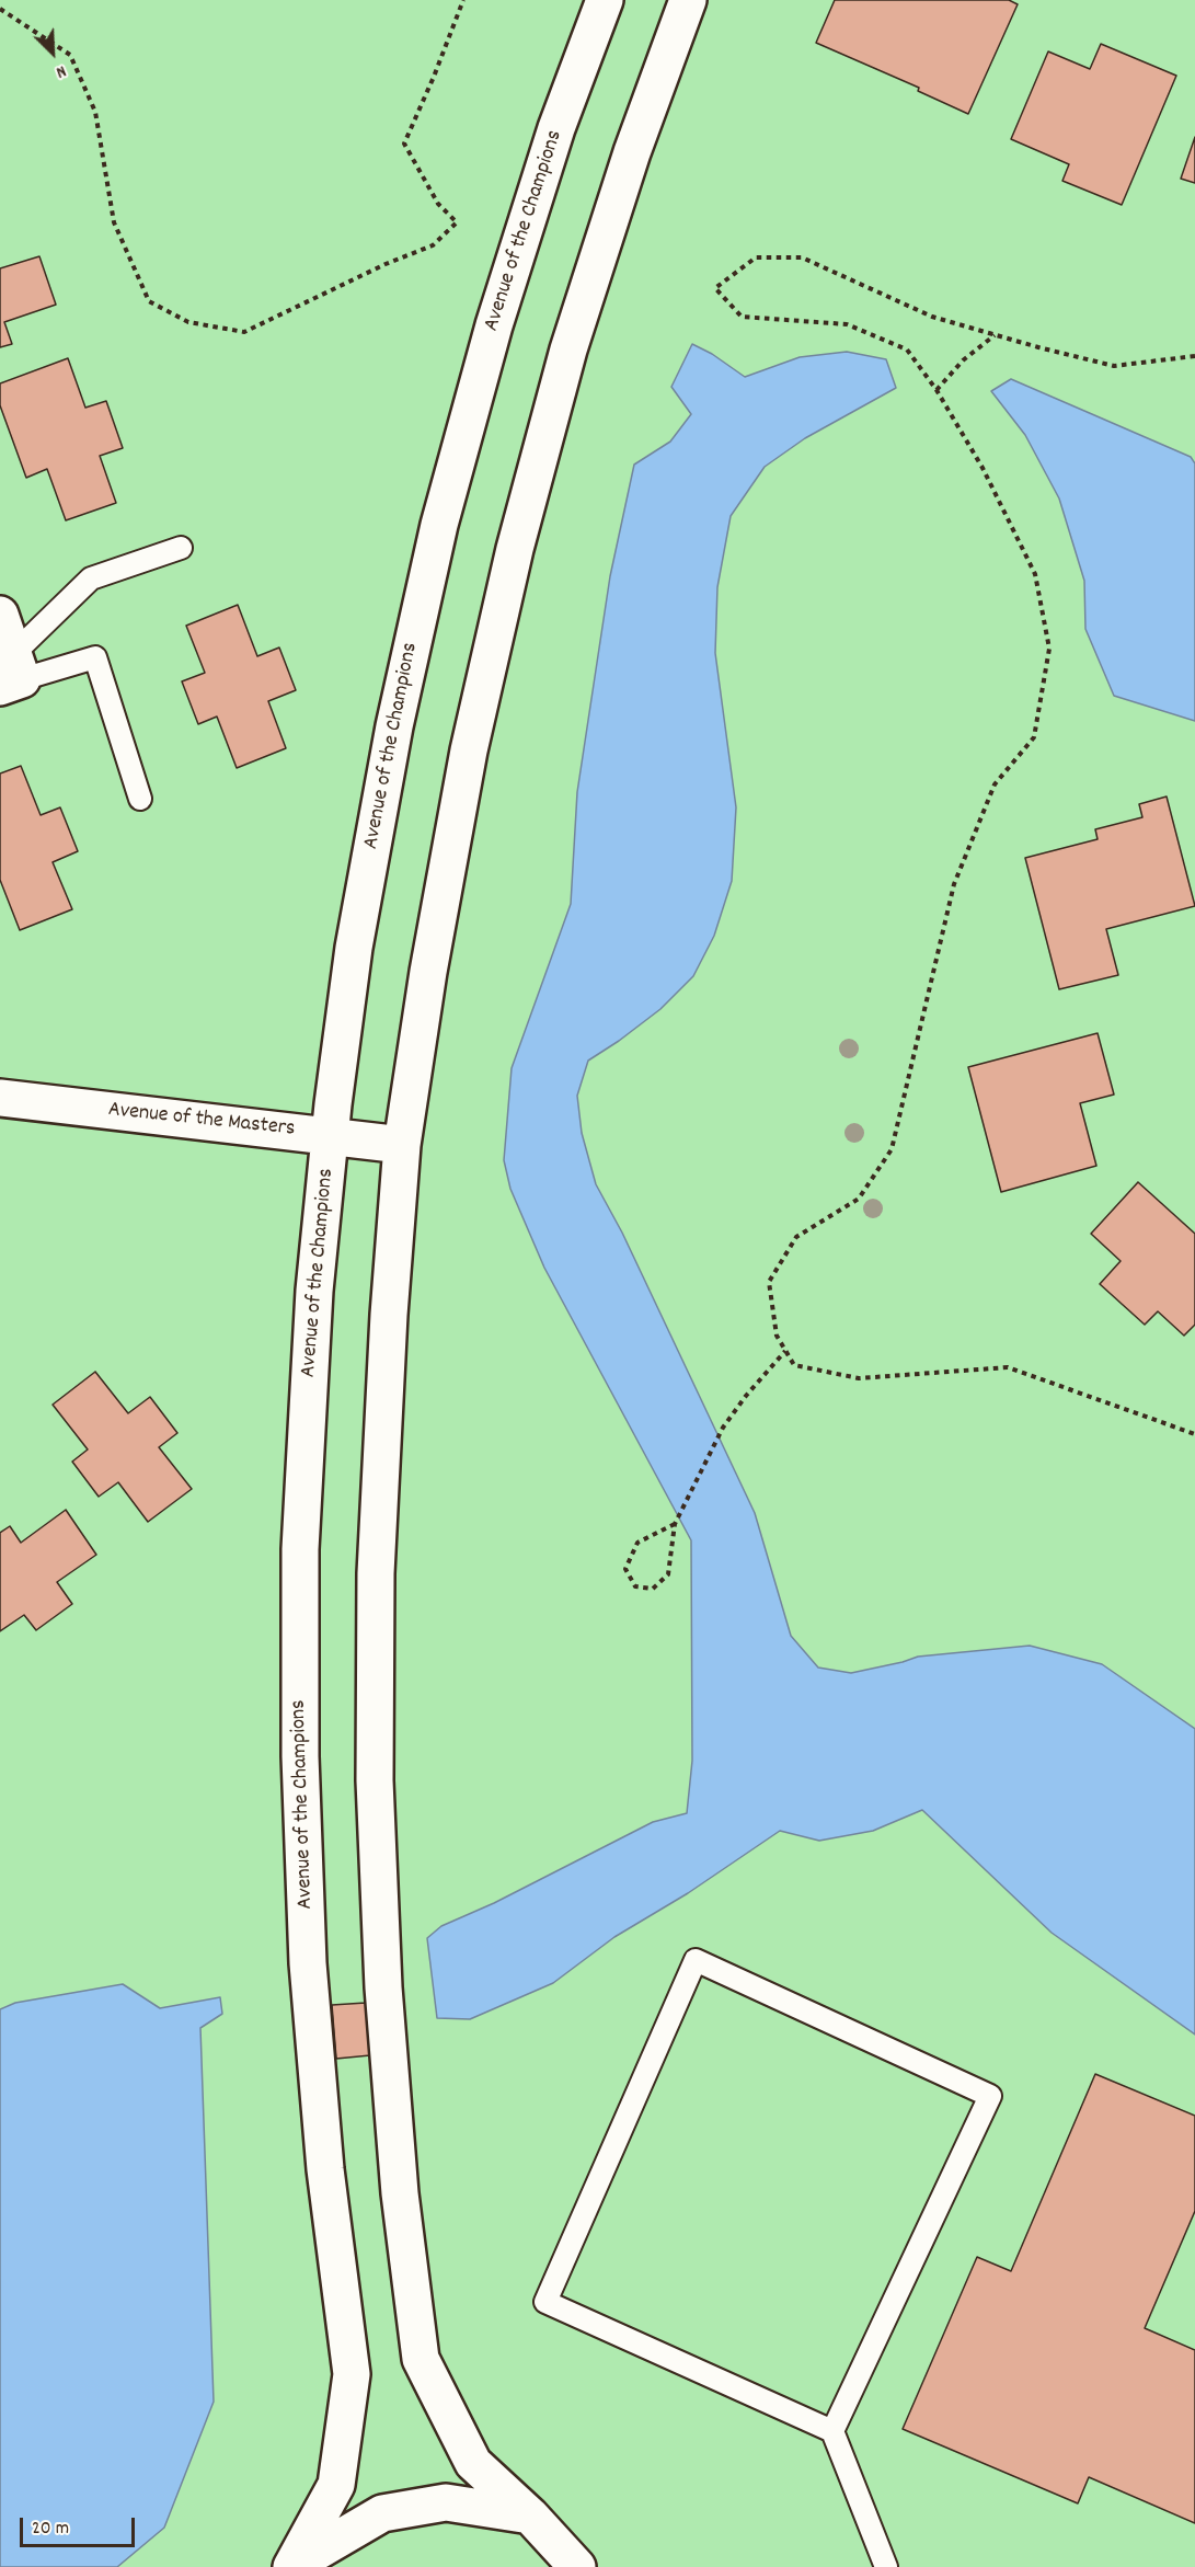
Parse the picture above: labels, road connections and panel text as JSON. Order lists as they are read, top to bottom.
{
  "streets": {
    "street": ["Avenue of the Champions", "Avenue of the Masters"]
  },
  "crossings": [
    ["Avenue of the Champions", "Avenue of the Masters"]
  ],
  "scale_bar": "20 m",
  "north": "bottom right"
}
